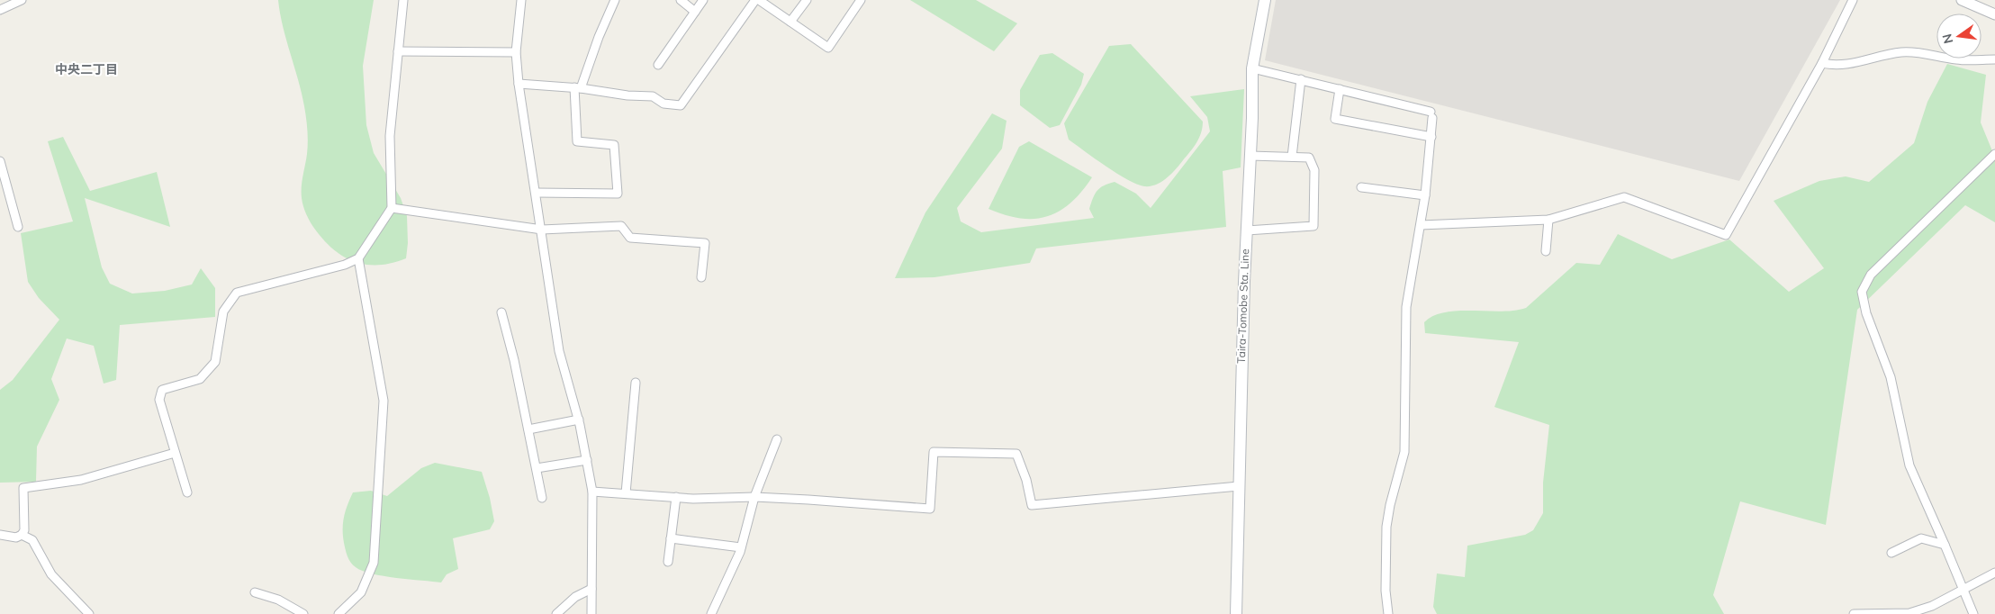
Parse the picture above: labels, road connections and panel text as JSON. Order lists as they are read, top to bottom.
{
  "streets": {
    "main road": ["Taira-Tomobe Sta. Line"]
  },
  "districts": ["中央二丁目"],
  "north": "left"
}
